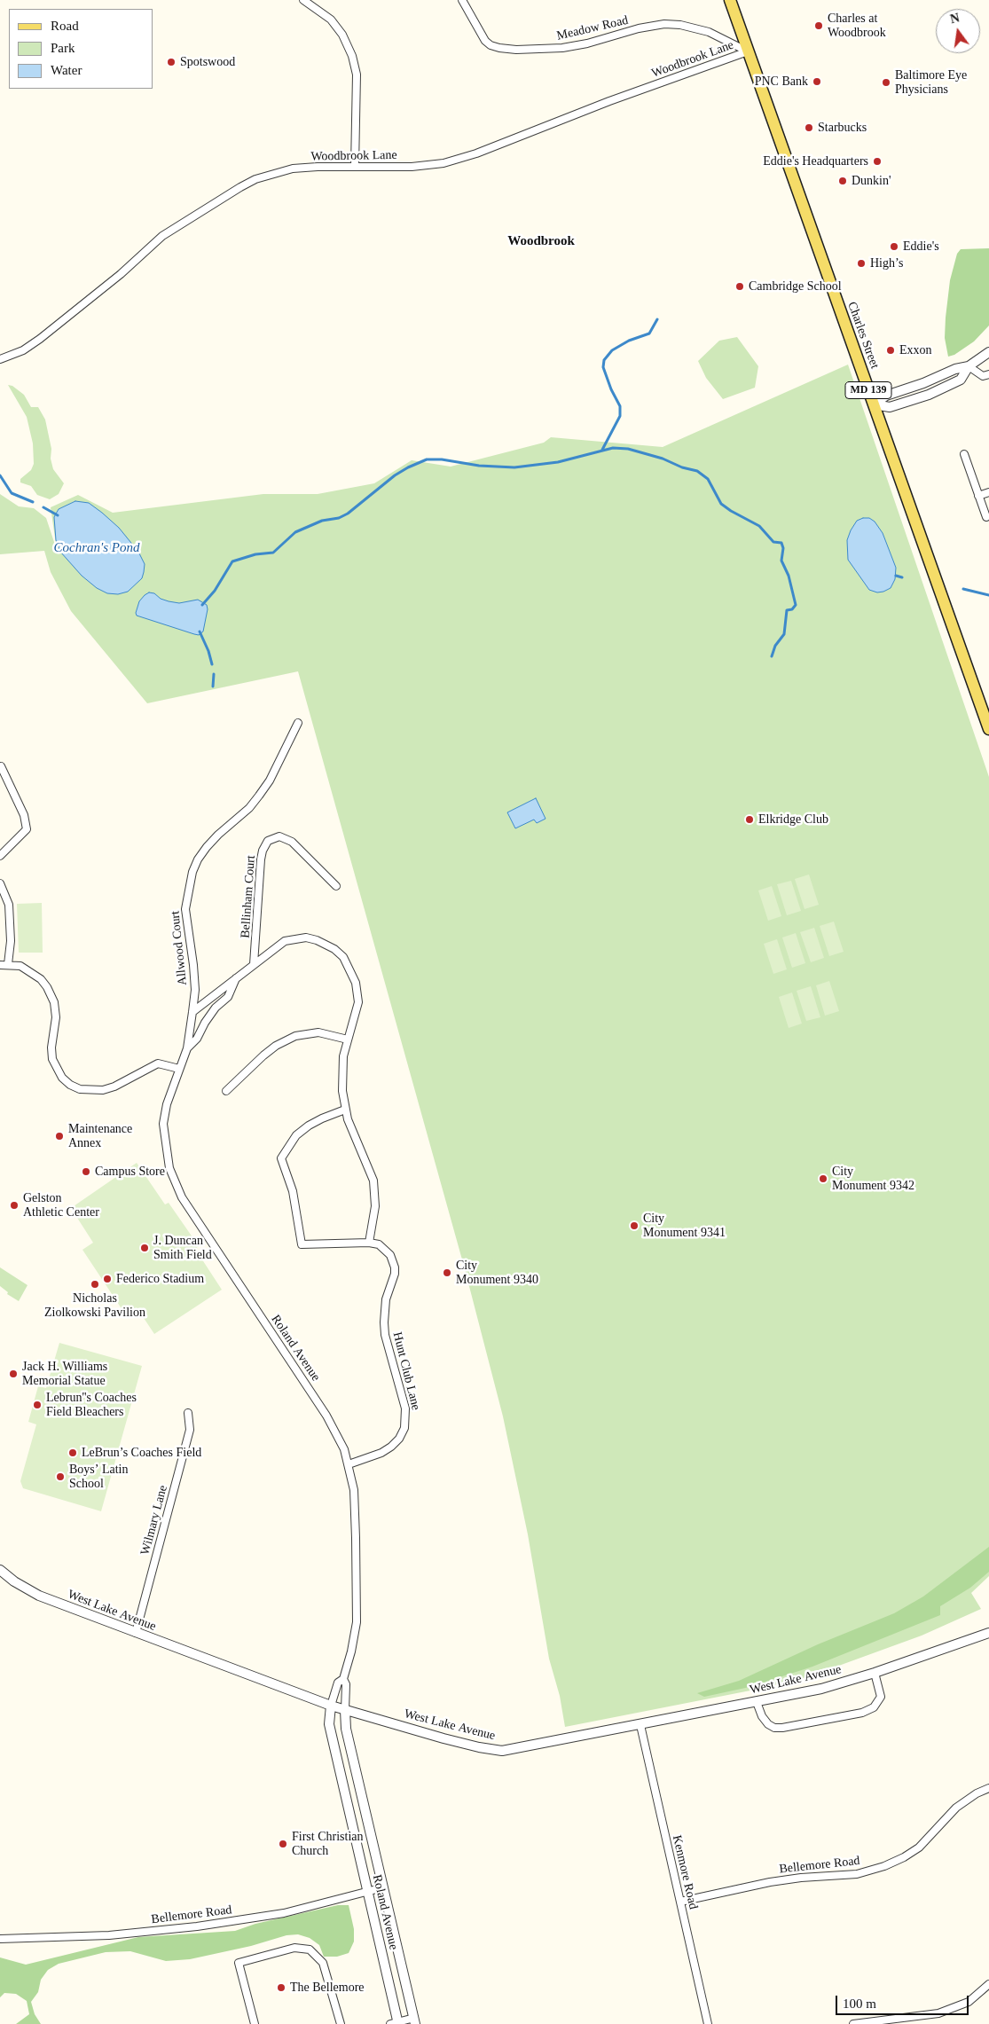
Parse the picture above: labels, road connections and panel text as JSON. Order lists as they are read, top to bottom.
{
  "streets": {
    "main road": ["Charles Street", "MD 139"],
    "street": [
      "Meadow Road",
      "Woodbrook Lane",
      "Bellinham Court",
      "Allwood Court",
      "Roland Avenue",
      "Hunt Club Lane",
      "Wilmary Lane",
      "West Lake Avenue",
      "Bellemore Road",
      "Kenmore Road"
    ]
  },
  "crossings": [
    ["Meadow Road", "Woodbrook Lane"],
    ["Meadow Road", "Charles Street"],
    ["Woodbrook Lane", "Charles Street"],
    ["Allwood Court", "Roland Avenue"],
    ["Roland Avenue", "Hunt Club Lane"],
    ["Roland Avenue", "West Lake Avenue"],
    ["Roland Avenue", "Bellemore Road"],
    ["Wilmary Lane", "West Lake Avenue"],
    ["West Lake Avenue", "Kenmore Road"],
    ["Bellemore Road", "Kenmore Road"]
  ],
  "districts": ["Woodbrook"],
  "water": ["Cochran's Pond"],
  "places": [
    "Charles at Woodbrook",
    "Spotswood",
    "PNC Bank",
    "Baltimore Eye Physicians",
    "Starbucks",
    "Eddie's Headquarters",
    "Dunkin'",
    "Eddie's",
    "High’s",
    "Cambridge School",
    "Exxon",
    "Elkridge Club",
    "Maintenance Annex",
    "Campus Store",
    "City Monument 9342",
    "Gelston Athletic Center",
    "City Monument 9341",
    "J. Duncan Smith Field",
    "City Monument 9340",
    "Federico Stadium",
    "Nicholas Ziolkowski Pavilion",
    "Jack H. Williams Memorial Statue",
    "Lebrun''s Coaches Field Bleachers",
    "LeBrun’s Coaches Field",
    "Boys’ Latin School",
    "First Christian Church",
    "The Bellemore"
  ],
  "legend": ["Road", "Park", "Water"],
  "scale_bar": "100 m",
  "north": "top"
}
